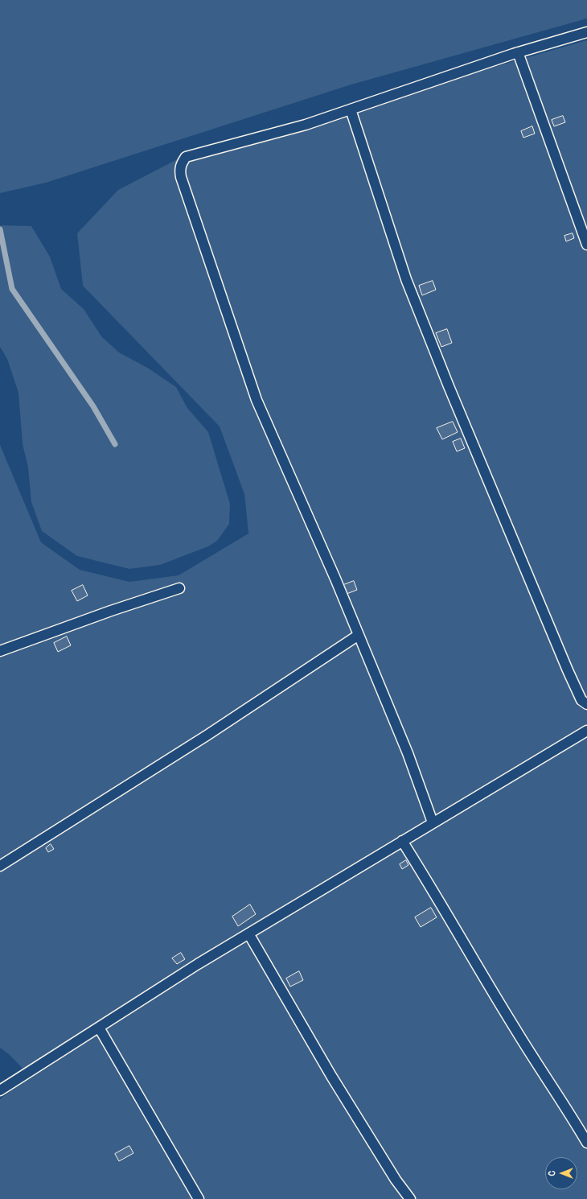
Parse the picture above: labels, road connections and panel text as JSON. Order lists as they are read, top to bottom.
{
  "north": "left"
}
